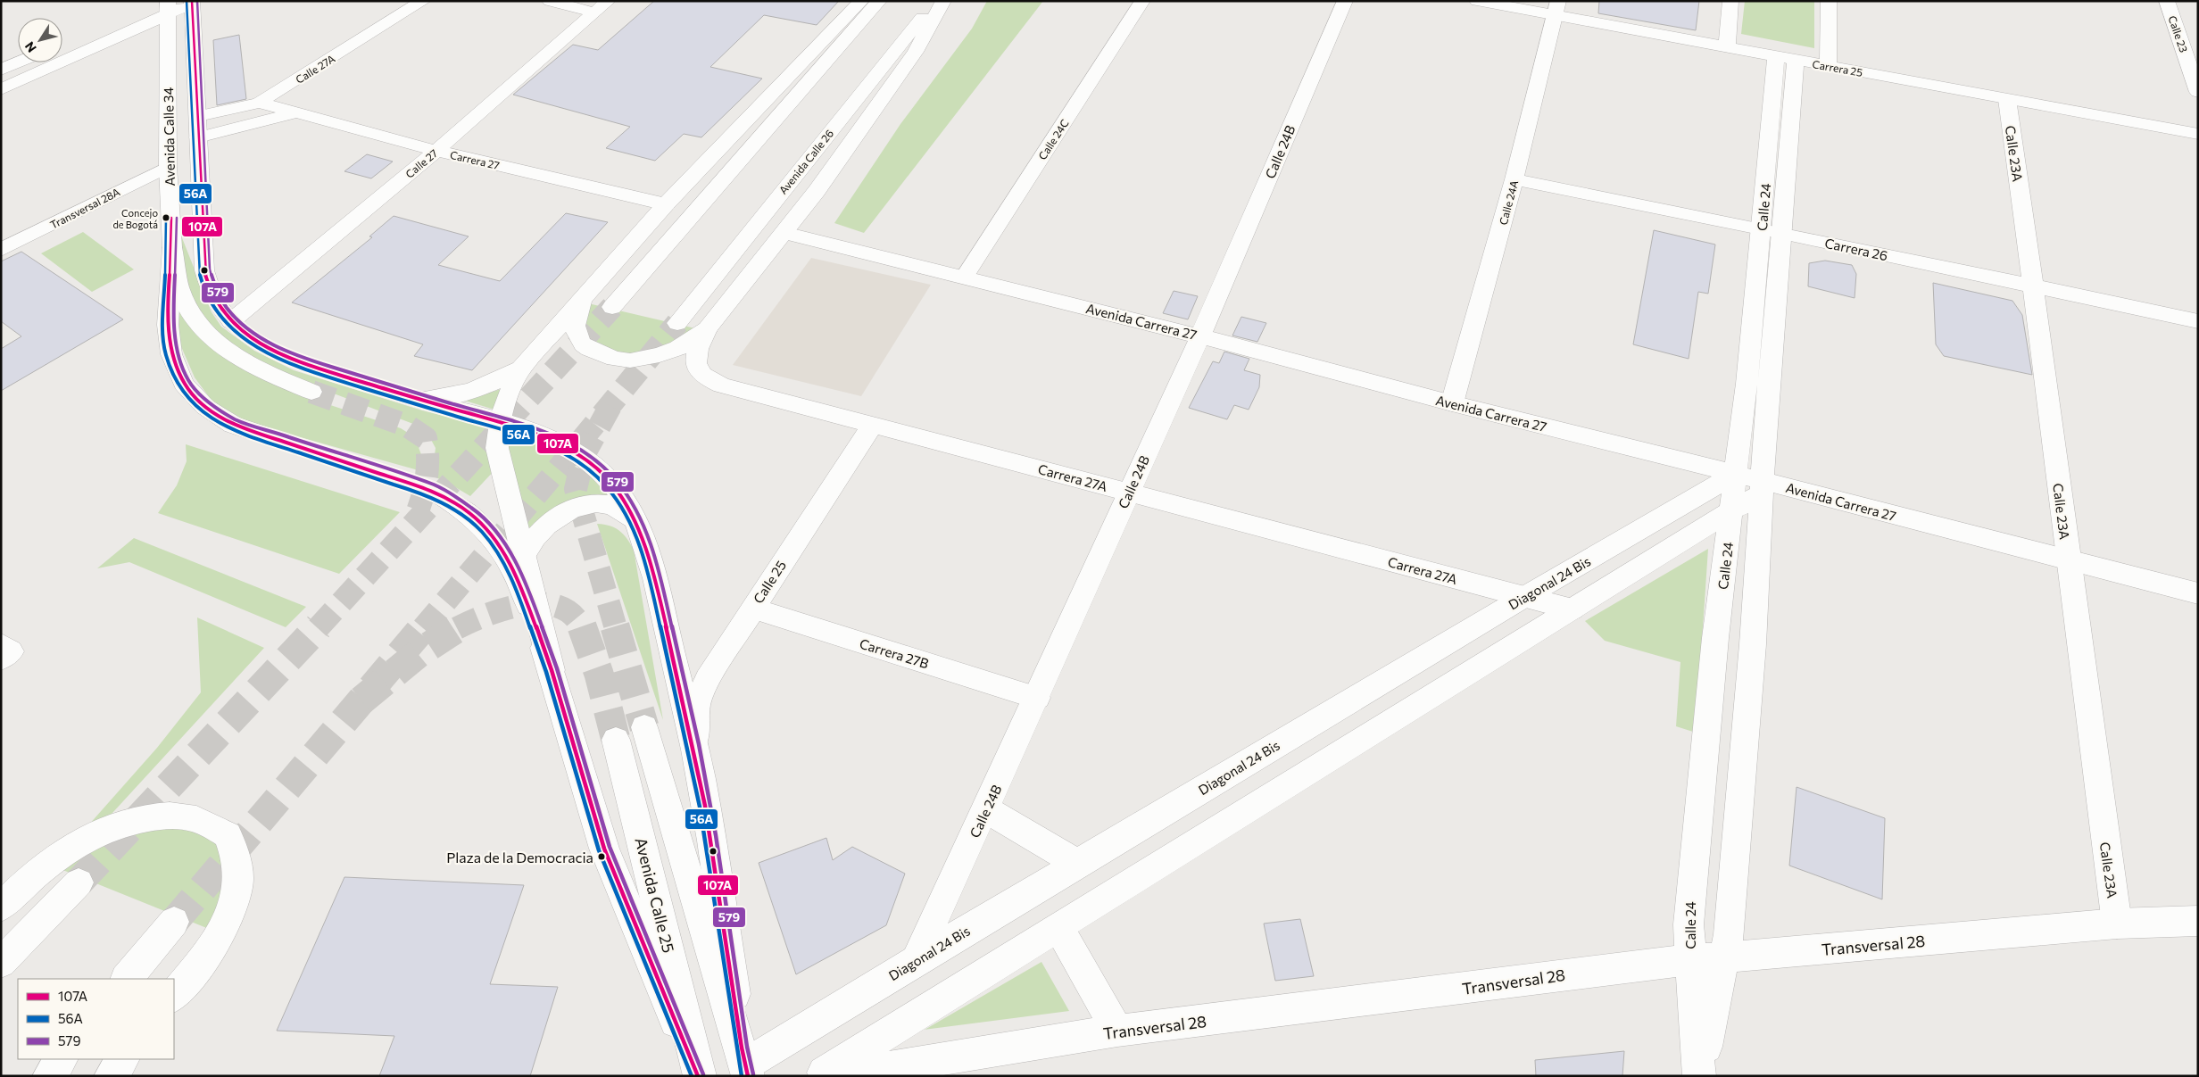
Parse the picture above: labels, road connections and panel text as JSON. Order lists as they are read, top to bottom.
{
  "streets": {
    "main road": [
      "Calle 23",
      "Carrera 25",
      "Calle 27A",
      "Avenida Calle 34",
      "Calle 24C",
      "Calle 24B",
      "Calle 23A",
      "Carrera 27",
      "Avenida Calle 26",
      "Calle 27",
      "Calle 24A",
      "Calle 24",
      "Transversal 28A",
      "Carrera 26",
      "Avenida Carrera 27",
      "Carrera 27A",
      "Calle 25",
      "Diagonal 24 Bis",
      "Carrera 27B",
      "Avenida Calle 25",
      "Transversal 28"
    ]
  },
  "crossings": [
    ["Carrera 25", "Calle 23A"],
    ["Carrera 25", "Calle 24A"],
    ["Carrera 25", "Calle 24"],
    ["Calle 27A", "Carrera 27"],
    ["Avenida Calle 34", "Transversal 28A"],
    ["Avenida Calle 34", "Avenida Calle 25"],
    ["Calle 24C", "Avenida Carrera 27"],
    ["Calle 24B", "Avenida Carrera 27"],
    ["Calle 24B", "Carrera 27A"],
    ["Calle 24B", "Diagonal 24 Bis"],
    ["Calle 24B", "Carrera 27B"],
    ["Calle 23A", "Carrera 26"],
    ["Calle 23A", "Avenida Carrera 27"],
    ["Calle 23A", "Transversal 28"],
    ["Carrera 27", "Calle 27"],
    ["Calle 24A", "Carrera 26"],
    ["Calle 24A", "Avenida Carrera 27"],
    ["Calle 24", "Carrera 26"],
    ["Calle 24", "Avenida Carrera 27"],
    ["Calle 24", "Diagonal 24 Bis"],
    ["Calle 24", "Transversal 28"],
    ["Avenida Carrera 27", "Diagonal 24 Bis"],
    ["Carrera 27A", "Calle 25"],
    ["Carrera 27A", "Diagonal 24 Bis"],
    ["Calle 25", "Carrera 27B"]
  ],
  "places": ["Concejo de Bogotá", "Plaza de la Democracia"],
  "lines": ["transit line 107A", "transit line 56A", "transit line 579"],
  "legend": ["107A", "56A", "579"],
  "north": "bottom left"
}
